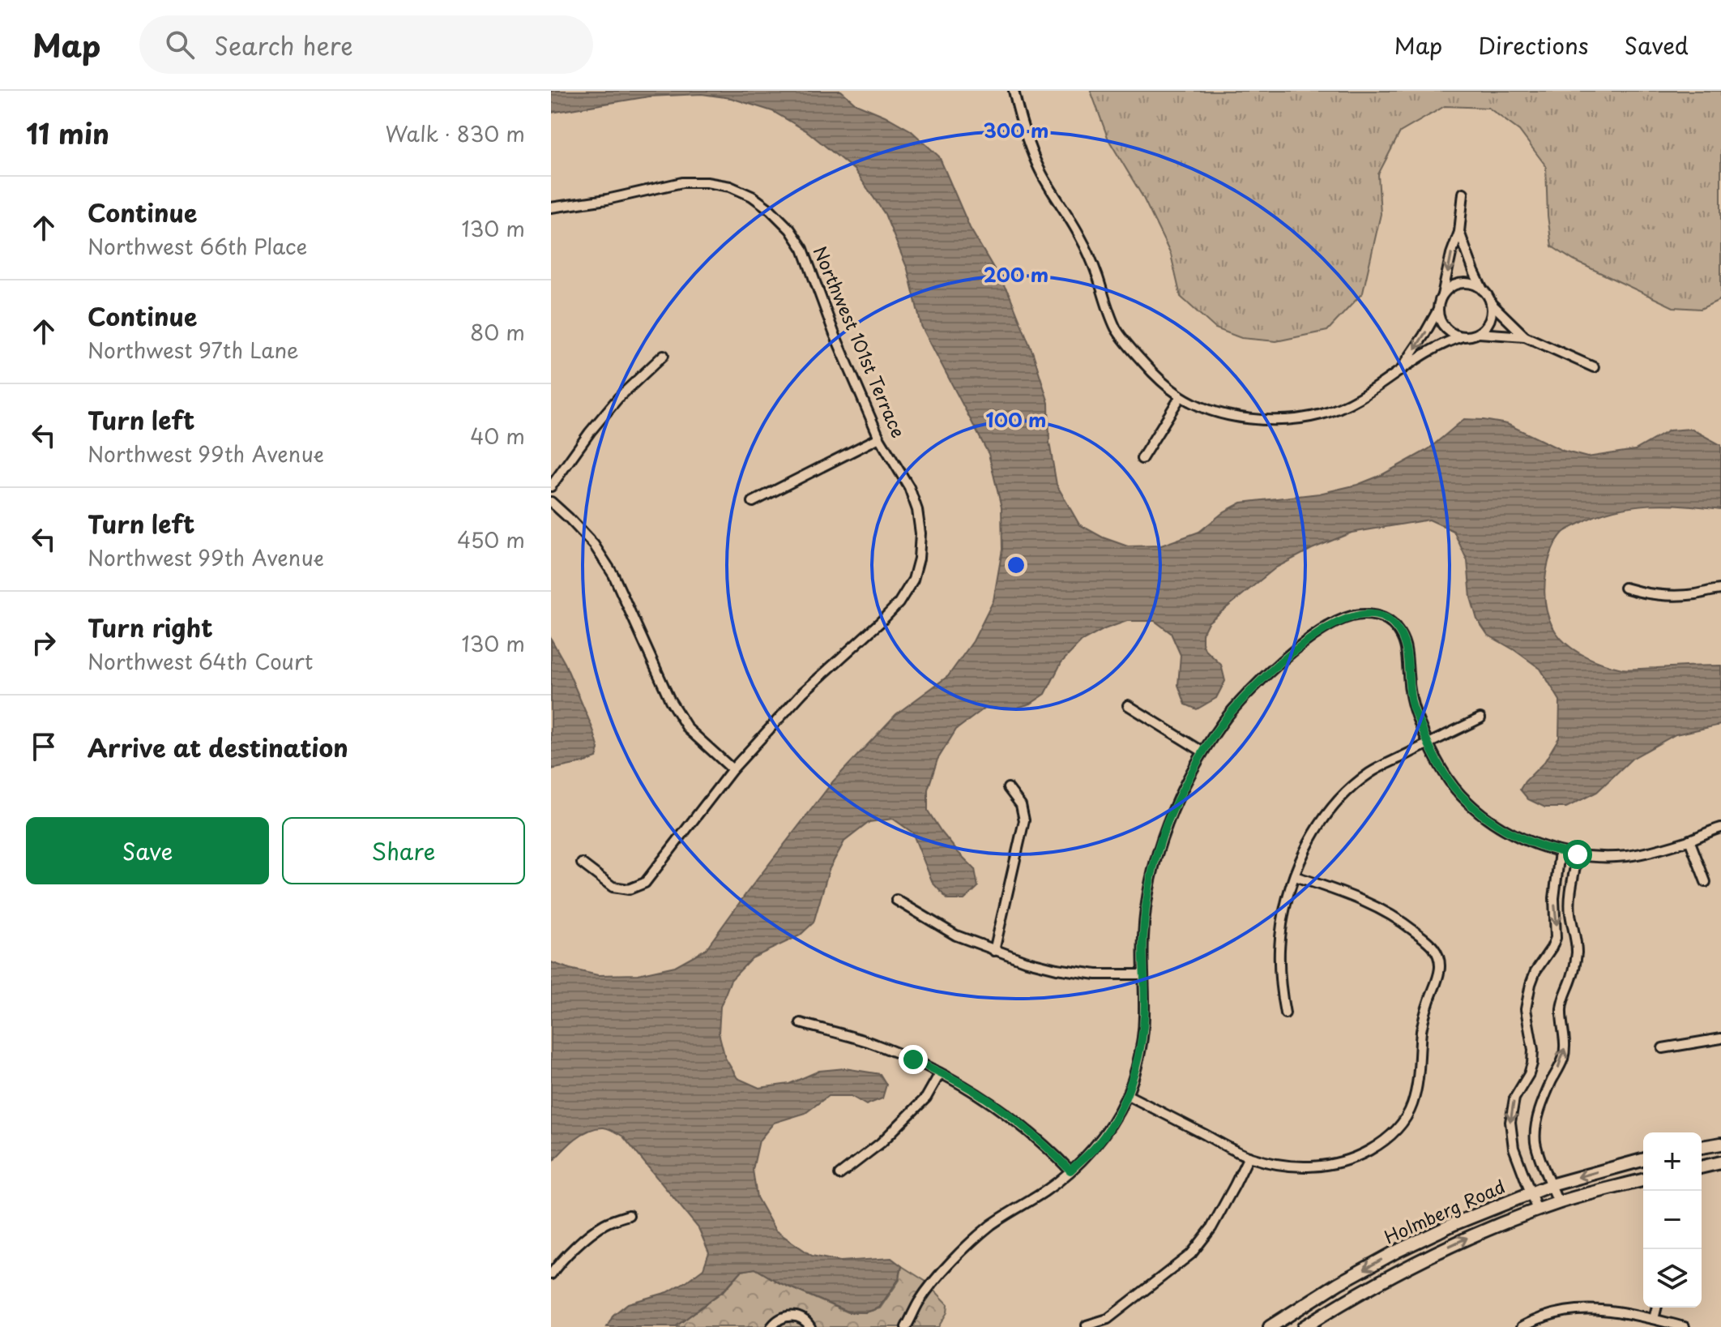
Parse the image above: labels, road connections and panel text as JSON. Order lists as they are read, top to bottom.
{
  "streets": {
    "street": ["Northwest 101st Terrace", "Holmberg Road"]
  },
  "page": {
    "header": "Map",
    "search": "Search here",
    "nav": ["Map", "Directions", "Saved"],
    "heading": ["11 min", "Walk · 830 m"],
    "list": [
      ["Continue", "Northwest 66th Place", "130 m"],
      ["Continue", "Northwest 97th Lane", "80 m"],
      ["Turn left", "Northwest 99th Avenue", "40 m"],
      ["Turn left", "Northwest 99th Avenue", "450 m"],
      ["Turn right", "Northwest 64th Court", "130 m"],
      "Arrive at destination"
    ],
    "buttons": ["Save", "Share"],
    "map_buttons": ["+", "−"]
  },
  "rings": ["300 m", "200 m", "100 m"]
}
